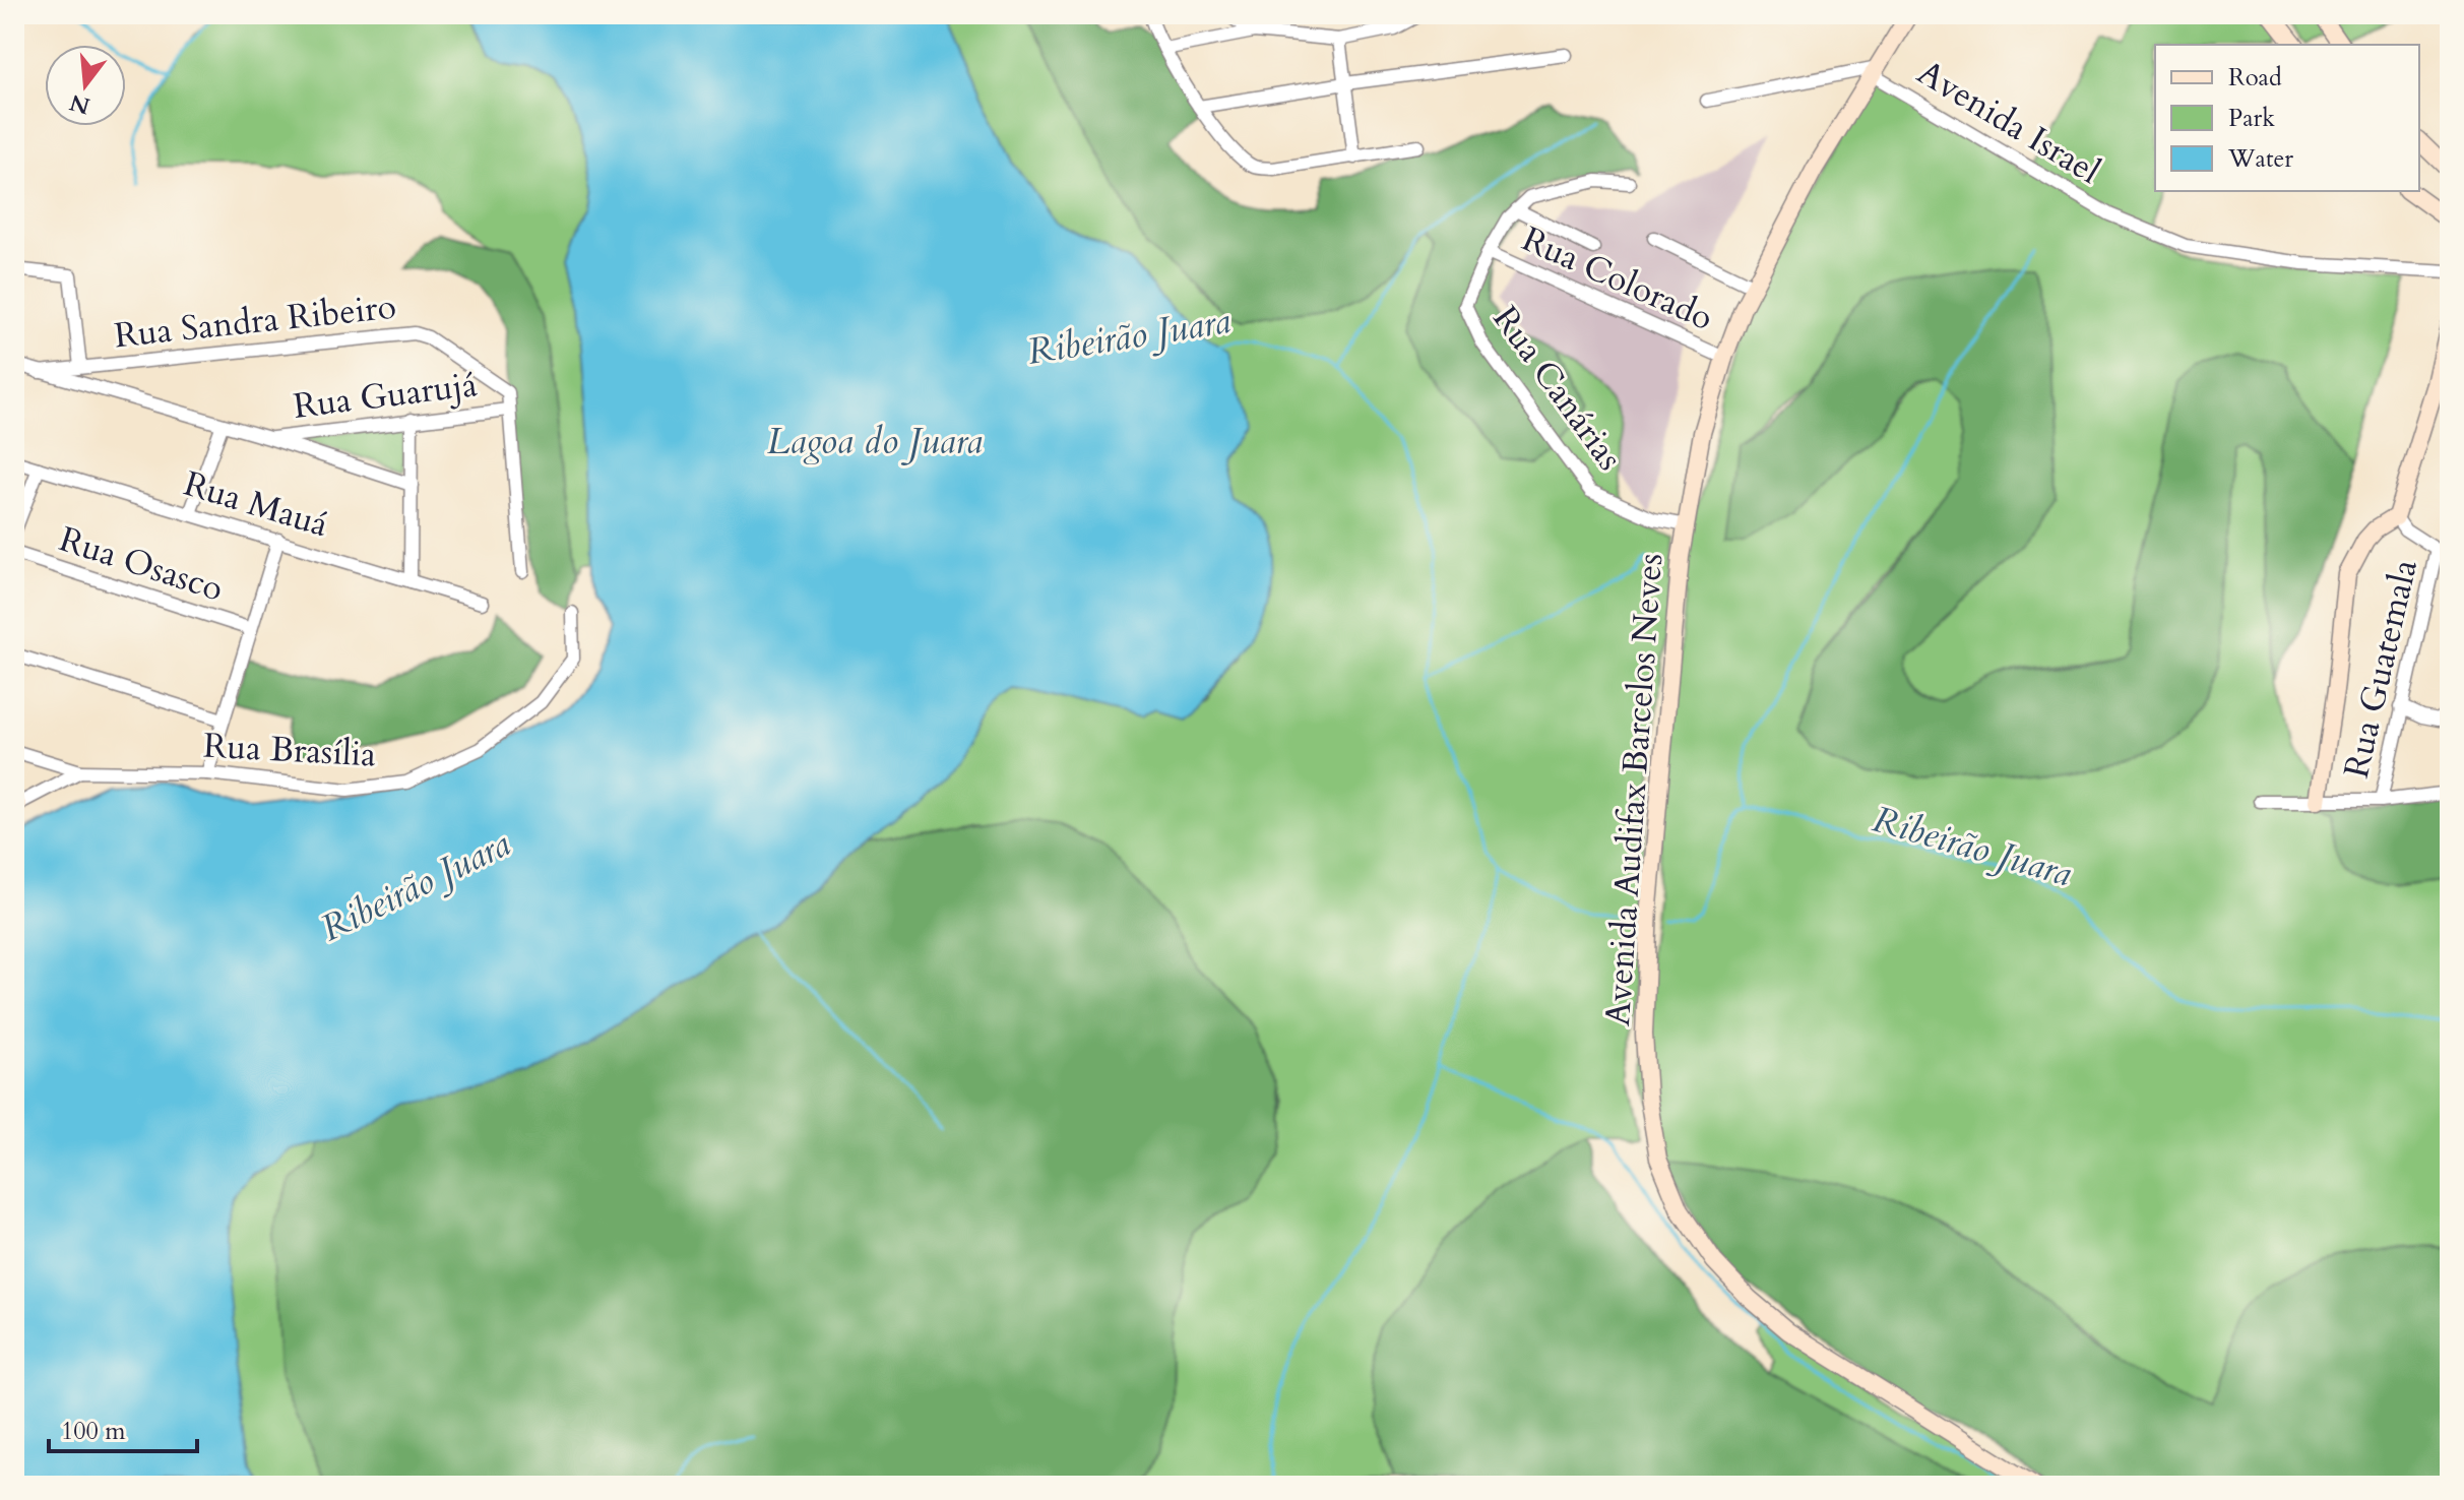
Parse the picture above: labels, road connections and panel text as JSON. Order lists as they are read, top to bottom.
{
  "streets": {
    "main road": ["Avenida Audifax Barcelos Neves"],
    "street": [
      "Avenida Israel",
      "Rua Colorado",
      "Rua Sandra Ribeiro",
      "Rua Canárias",
      "Rua Guarujá",
      "Rua Mauá",
      "Rua Osasco",
      "Rua Guatemala",
      "Rua Brasília"
    ]
  },
  "crossings": [
    ["Avenida Israel", "Avenida Audifax Barcelos Neves"],
    ["Rua Colorado", "Rua Canárias"],
    ["Rua Colorado", "Avenida Audifax Barcelos Neves"],
    ["Rua Sandra Ribeiro", "Rua Guarujá"],
    ["Rua Canárias", "Avenida Audifax Barcelos Neves"]
  ],
  "water": ["Ribeirão Juara", "Lagoa do Juara"],
  "legend": ["Road", "Park", "Water"],
  "scale_bar": "100 m",
  "north": "bottom"
}
